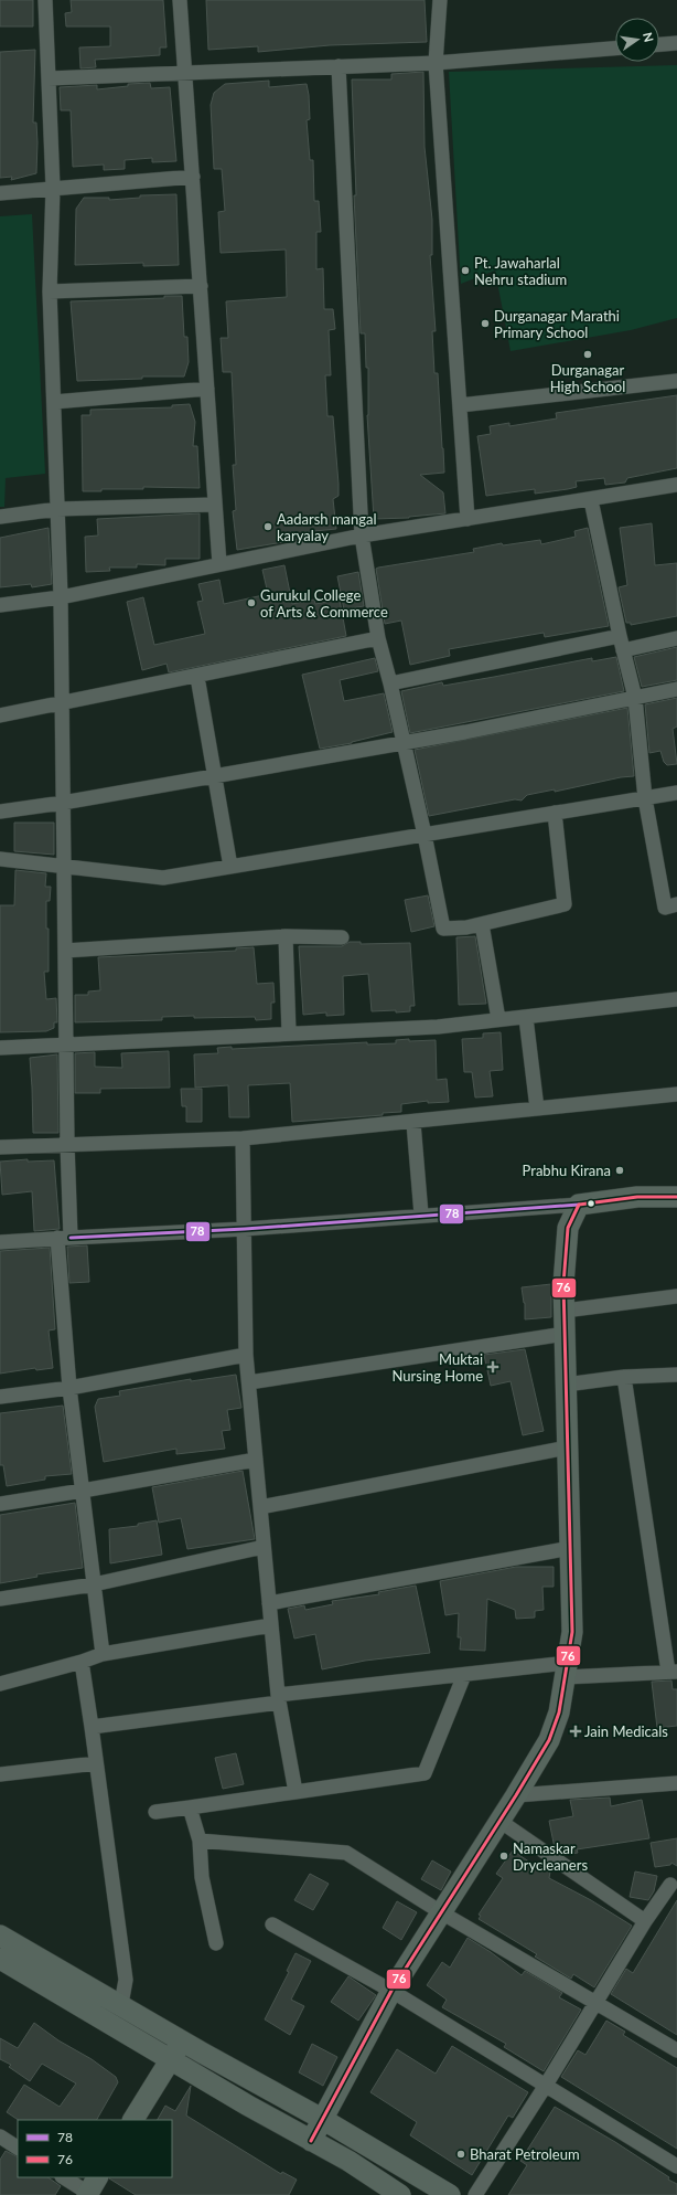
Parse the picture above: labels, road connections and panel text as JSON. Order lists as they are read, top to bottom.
{
  "places": {
    "other": [
      "Pt. Jawaharlal Nehru stadium",
      "Durganagar Marathi Primary School",
      "Durganagar High School",
      "Aadarsh mangal karyalay",
      "Gurukul College of Arts & Commerce",
      "Prabhu Kirana",
      "Namaskar Drycleaners",
      "Bharat Petroleum"
    ],
    "health": ["Muktai Nursing Home", "Jain Medicals"]
  },
  "lines": ["transit line 76", "transit line 78"],
  "legend": ["78", "76"],
  "north": "right"
}
